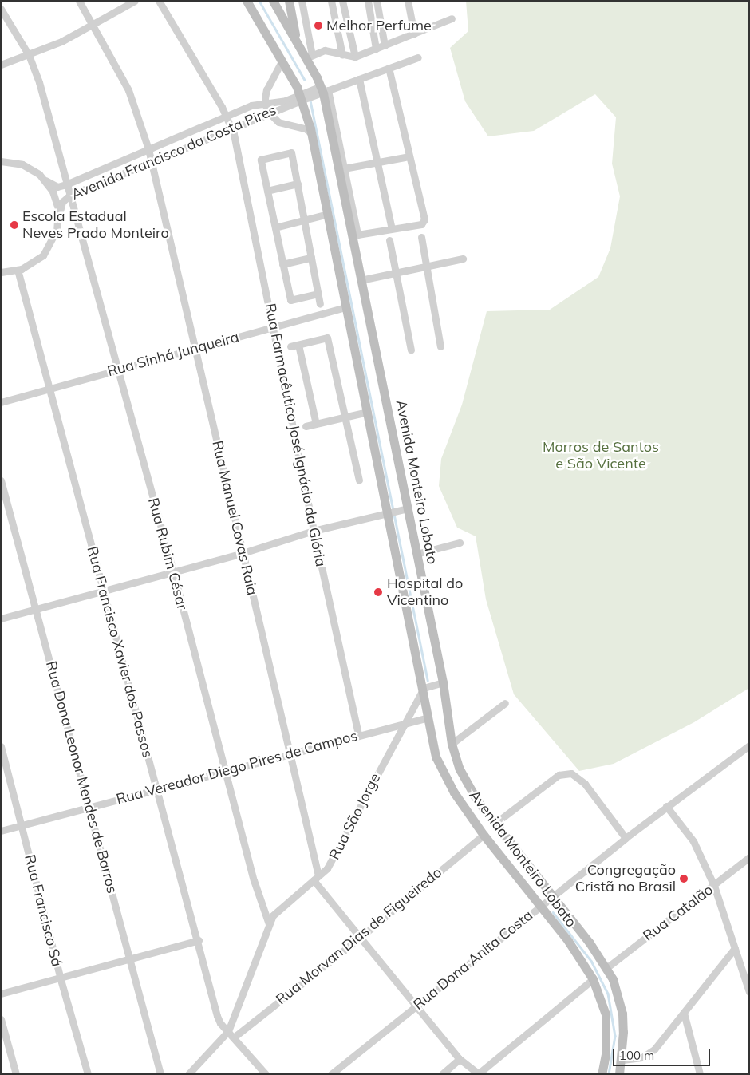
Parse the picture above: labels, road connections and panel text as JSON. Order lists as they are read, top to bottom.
{
  "streets": {
    "street": [
      "Avenida Francisco da Costa Pires",
      "Rua Sinhá Junqueira",
      "Rua Farmacêutico José Ignácio da Glória",
      "Avenida Monteiro Lobato",
      "Rua Manuel Covas Raia",
      "Rua Rubim César",
      "Rua Francisco Xavier dos Passos",
      "Rua Vereador Diego Pires de Campos",
      "Rua Dona Leonor Mendes de Barros",
      "Rua São Jorge",
      "Rua Francisco Sá",
      "Rua Catalão",
      "Rua Morvan Dias de Figueiredo",
      "Rua Dona Anita Costa"
    ]
  },
  "crossings": [
    ["Avenida Francisco da Costa Pires", "Rua Farmacêutico José Ignácio da Glória"],
    ["Avenida Francisco da Costa Pires", "Avenida Monteiro Lobato"],
    ["Avenida Francisco da Costa Pires", "Rua Manuel Covas Raia"],
    ["Avenida Francisco da Costa Pires", "Rua Rubim César"],
    ["Rua Sinhá Junqueira", "Rua Farmacêutico José Ignácio da Glória"],
    ["Rua Sinhá Junqueira", "Avenida Monteiro Lobato"],
    ["Rua Sinhá Junqueira", "Rua Manuel Covas Raia"],
    ["Rua Sinhá Junqueira", "Rua Rubim César"],
    ["Rua Sinhá Junqueira", "Rua Francisco Xavier dos Passos"],
    ["Rua Farmacêutico José Ignácio da Glória", "Rua Vereador Diego Pires de Campos"],
    ["Avenida Monteiro Lobato", "Rua Vereador Diego Pires de Campos"],
    ["Avenida Monteiro Lobato", "Rua São Jorge"],
    ["Avenida Monteiro Lobato", "Rua Catalão"],
    ["Avenida Monteiro Lobato", "Rua Morvan Dias de Figueiredo"],
    ["Avenida Monteiro Lobato", "Rua Dona Anita Costa"],
    ["Rua Manuel Covas Raia", "Rua Vereador Diego Pires de Campos"],
    ["Rua Manuel Covas Raia", "Rua São Jorge"],
    ["Rua Rubim César", "Rua Vereador Diego Pires de Campos"],
    ["Rua Rubim César", "Rua São Jorge"],
    ["Rua Francisco Xavier dos Passos", "Rua Vereador Diego Pires de Campos"],
    ["Rua Francisco Xavier dos Passos", "Rua São Jorge"],
    ["Rua Francisco Xavier dos Passos", "Rua Morvan Dias de Figueiredo"],
    ["Rua Vereador Diego Pires de Campos", "Rua Dona Leonor Mendes de Barros"],
    ["Rua Vereador Diego Pires de Campos", "Rua São Jorge"],
    ["Rua Vereador Diego Pires de Campos", "Rua Francisco Sá"]
  ],
  "parks": ["Morros de Santos e São Vicente"],
  "places": [
    "Melhor Perfume",
    "Escola Estadual Neves Prado Monteiro",
    "Hospital do Vicentino",
    "Congregação Cristã no Brasil"
  ],
  "scale_bar": "100 m"
}
